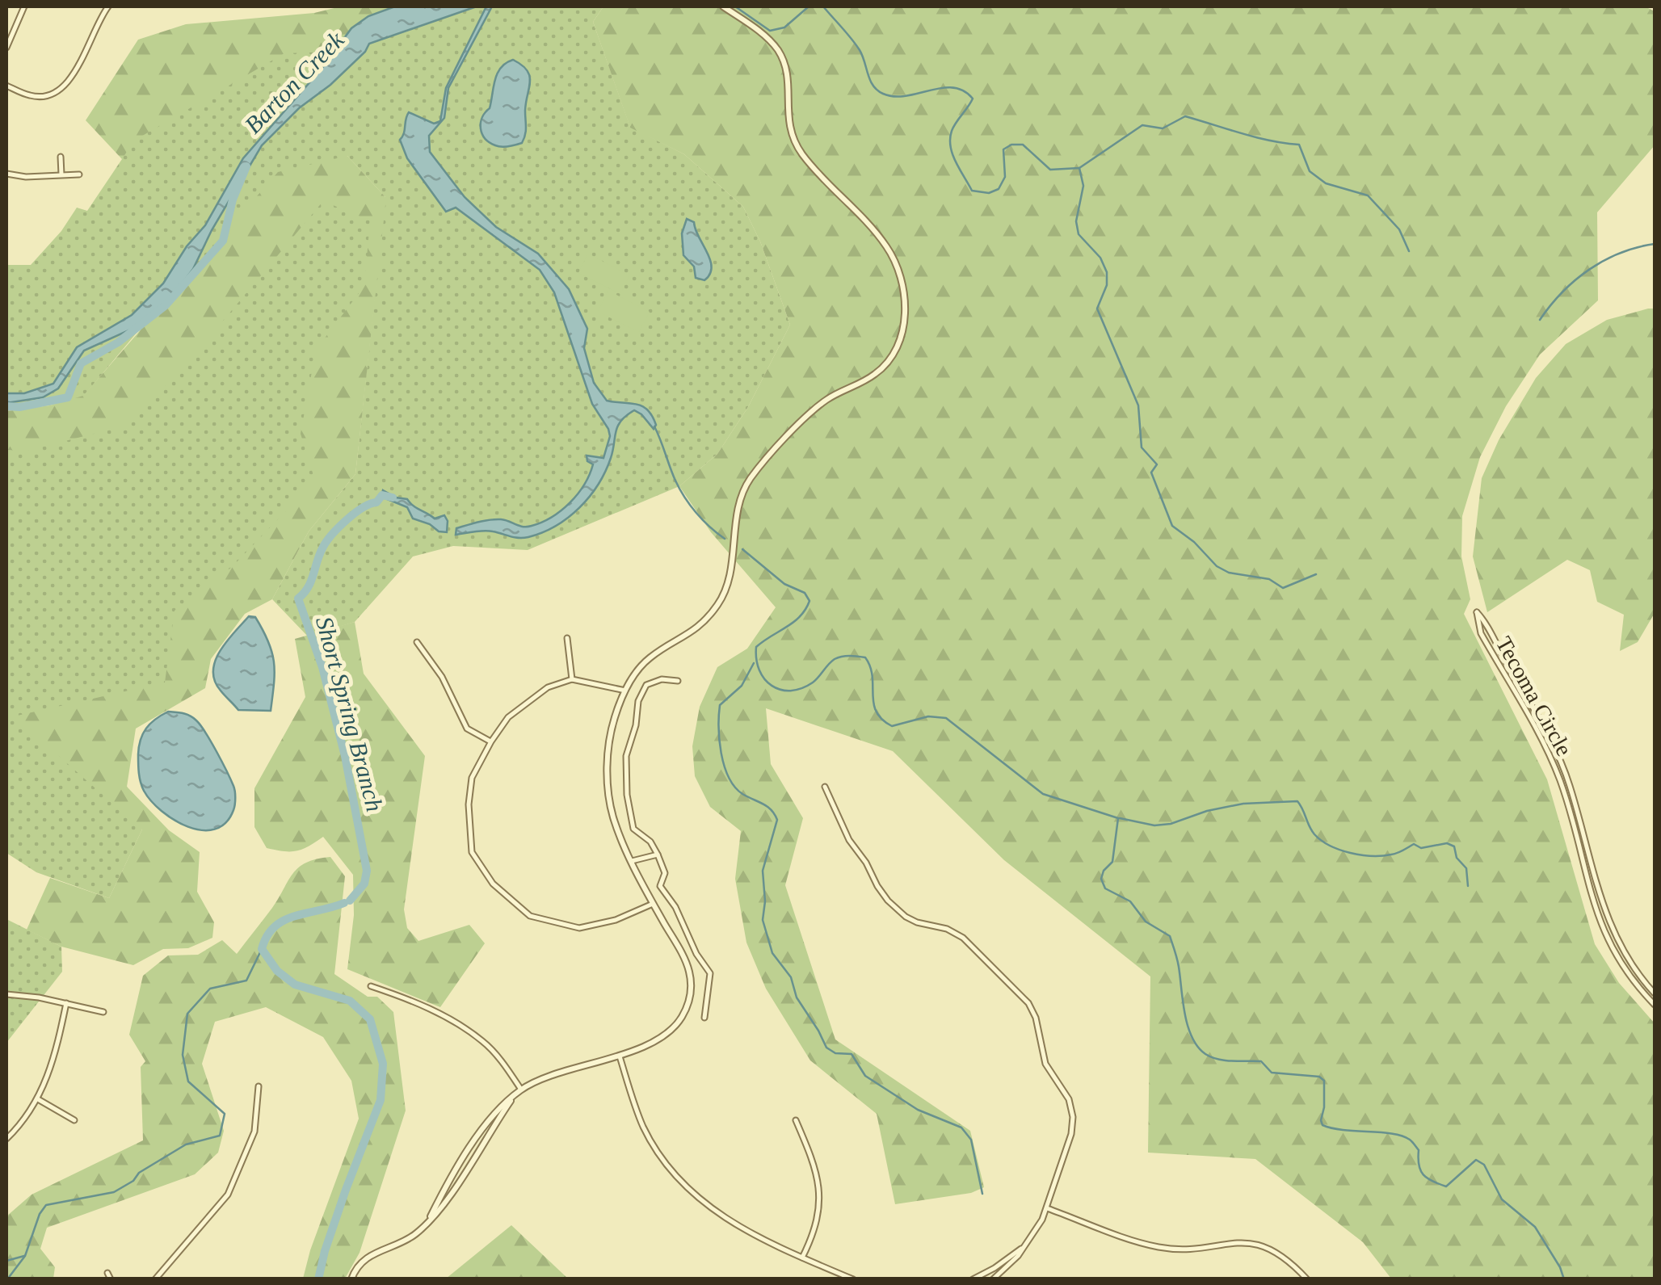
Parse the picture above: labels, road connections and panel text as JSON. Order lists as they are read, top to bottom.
{
  "streets": {
    "street": ["Tecoma Circle"]
  },
  "water": ["Barton Creek", "Short Spring Branch"]
}
